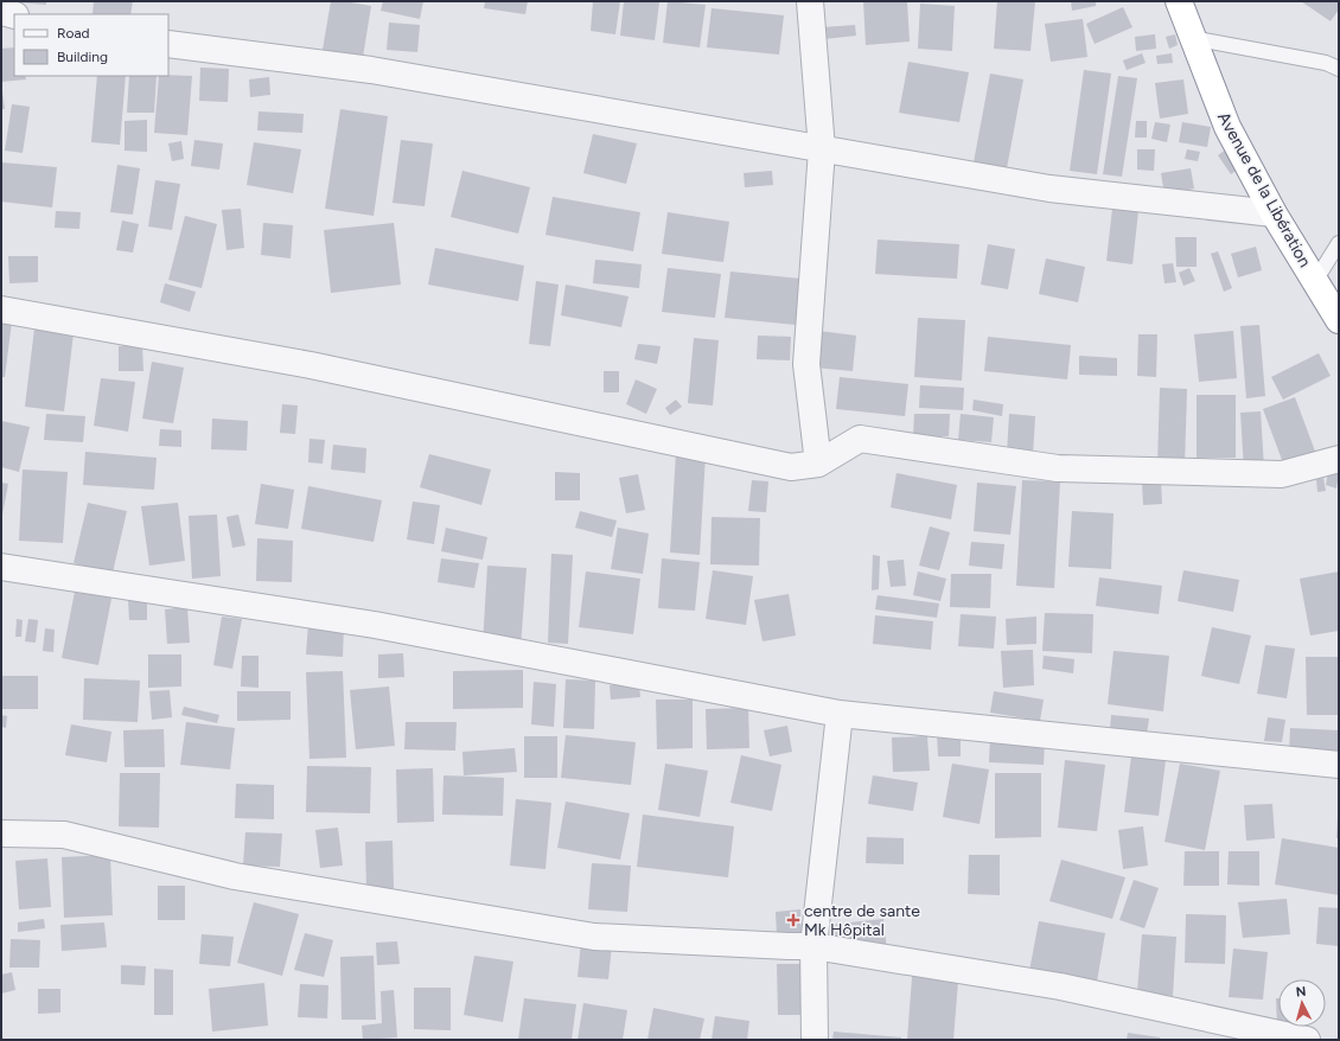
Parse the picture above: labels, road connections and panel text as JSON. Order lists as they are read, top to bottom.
{
  "streets": {
    "highway": ["Avenue de la Libération"]
  },
  "places": {
    "health": ["centre de sante Mk Hôpital"]
  },
  "legend": ["Road", "Building"],
  "north": "top"
}
